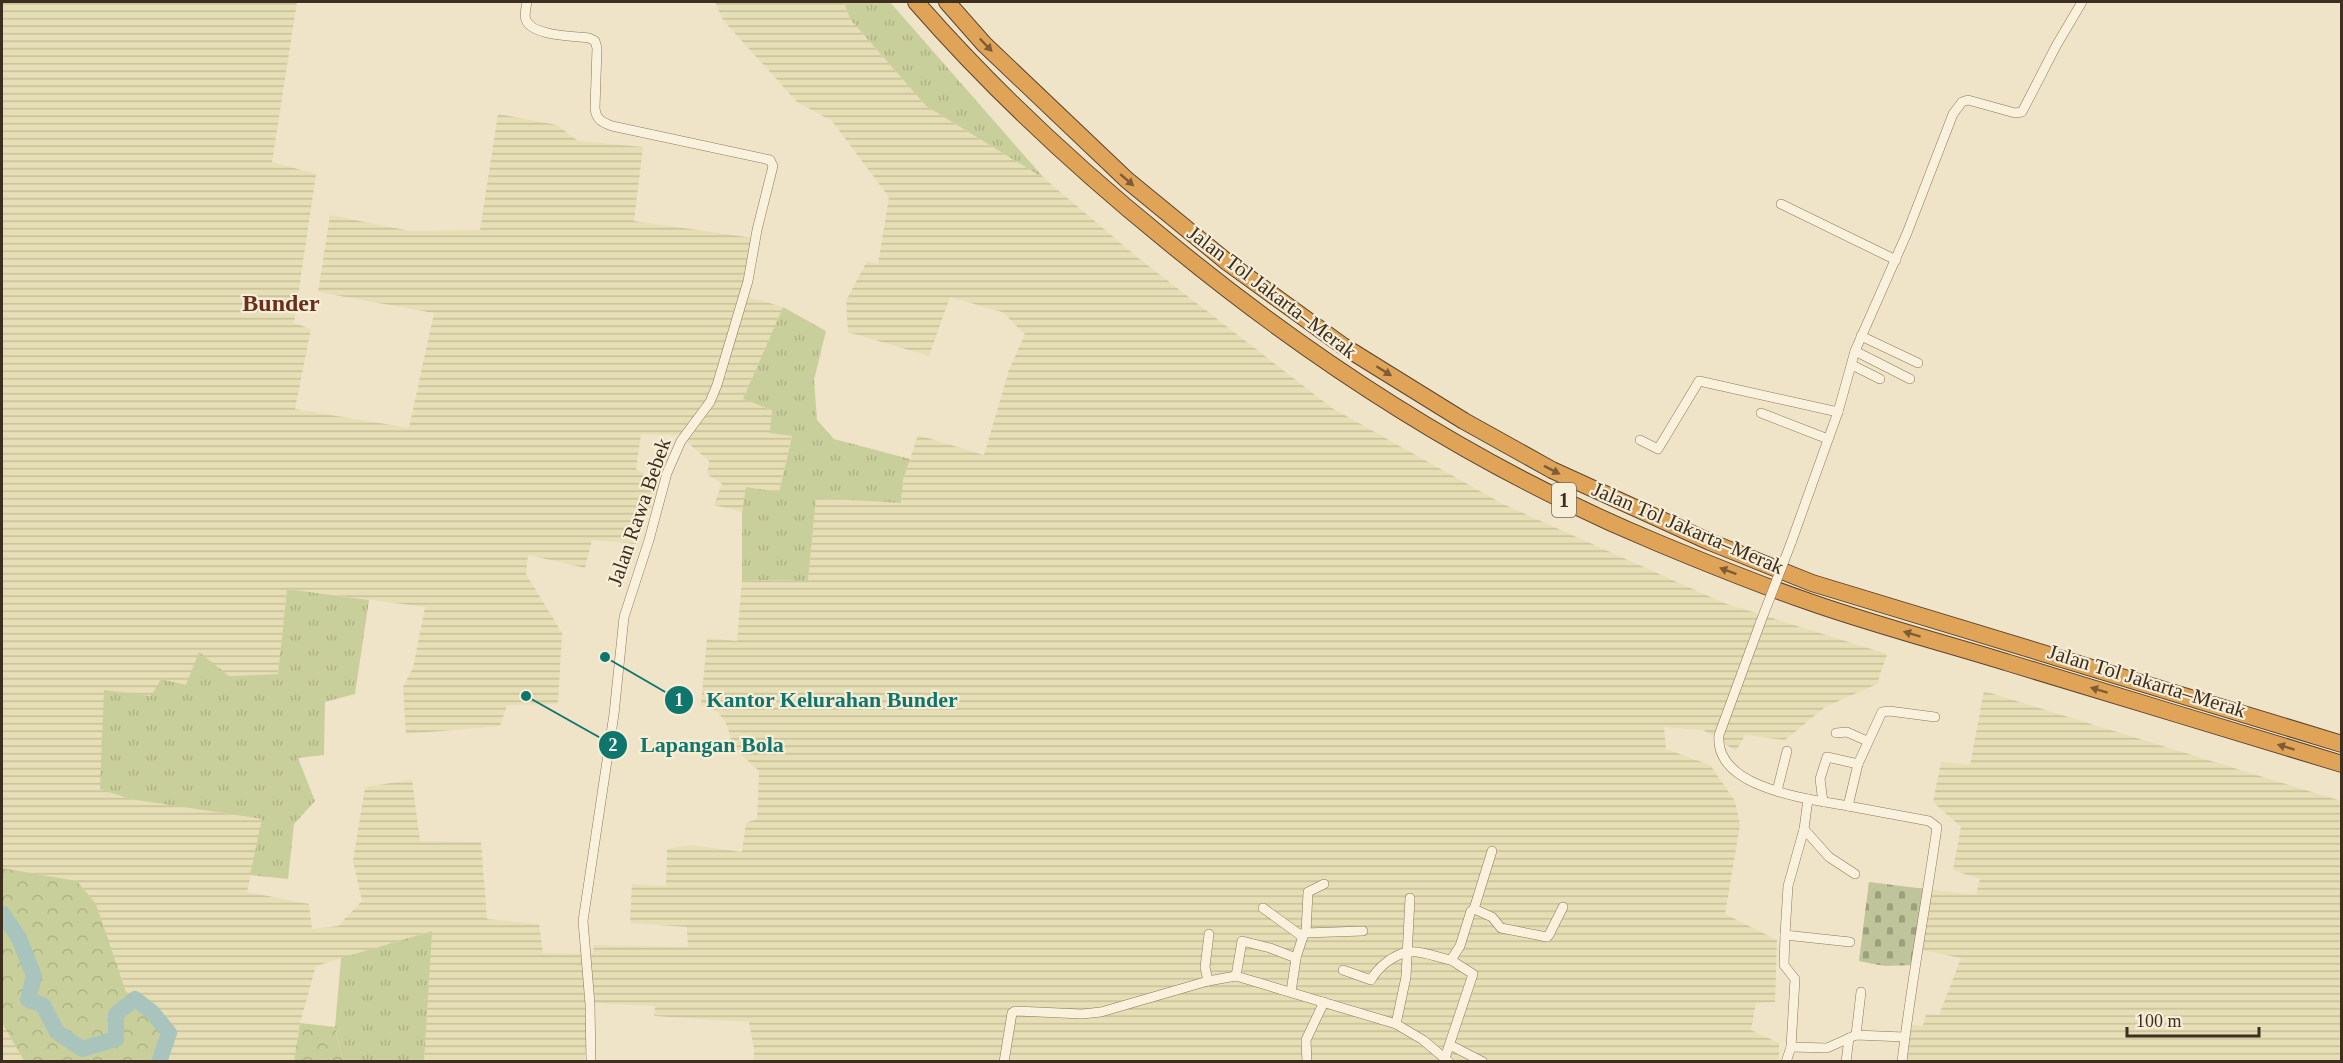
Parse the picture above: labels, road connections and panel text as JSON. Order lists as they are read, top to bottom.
{
  "streets": {
    "highway": ["Jalan Tol Jakarta–Merak", "1"],
    "street": ["Jalan Rawa Bebek"]
  },
  "districts": ["Bunder"],
  "places": ["Kantor Kelurahan Bunder", "Lapangan Bola"],
  "scale_bar": "100 m"
}
